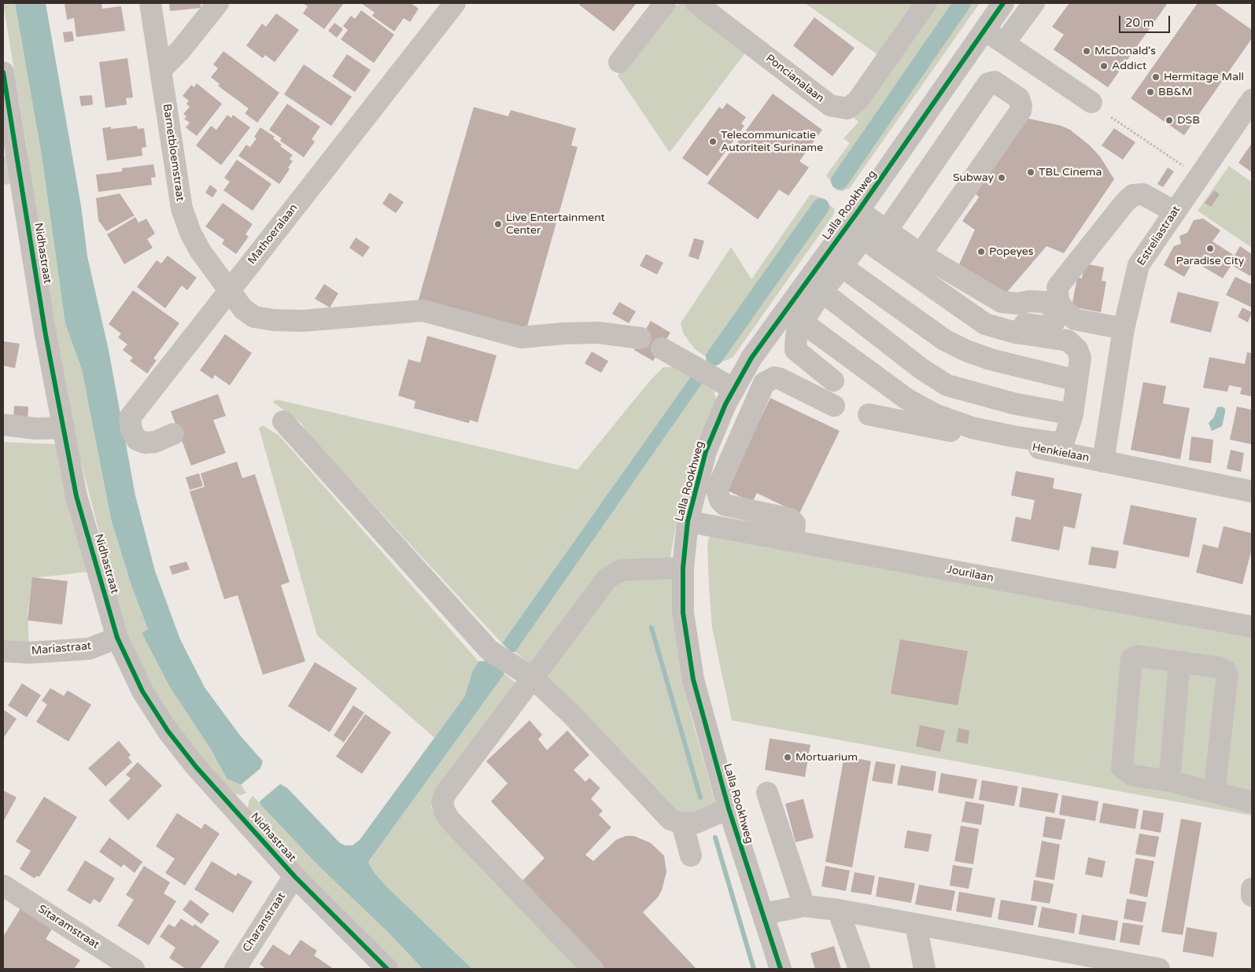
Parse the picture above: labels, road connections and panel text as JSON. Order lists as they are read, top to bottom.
{
  "streets": {
    "street": [
      "Poncianalaan",
      "Barnetbloemstraat",
      "Lalla Rookhweg",
      "Mathoeralaan",
      "Estreliastraat",
      "Nidhastraat",
      "Henkielaan",
      "Jourilaan",
      "Mariastraat",
      "Charanstraat",
      "Sitaramstraat"
    ]
  },
  "crossings": [
    ["Barnetbloemstraat", "Mathoeralaan"],
    ["Lalla Rookhweg", "Jourilaan"],
    ["Estreliastraat", "Henkielaan"],
    ["Nidhastraat", "Mariastraat"],
    ["Nidhastraat", "Charanstraat"]
  ],
  "places": [
    "McDonald's",
    "Addict",
    "Hermitage Mall",
    "BB&M",
    "DSB",
    "Telecommunicatie Autoriteit Suriname",
    "TBL Cinema",
    "Subway",
    "Live Entertainment Center",
    "Paradise City",
    "Popeyes",
    "Mortuarium"
  ],
  "scale_bar": "20 m"
}
